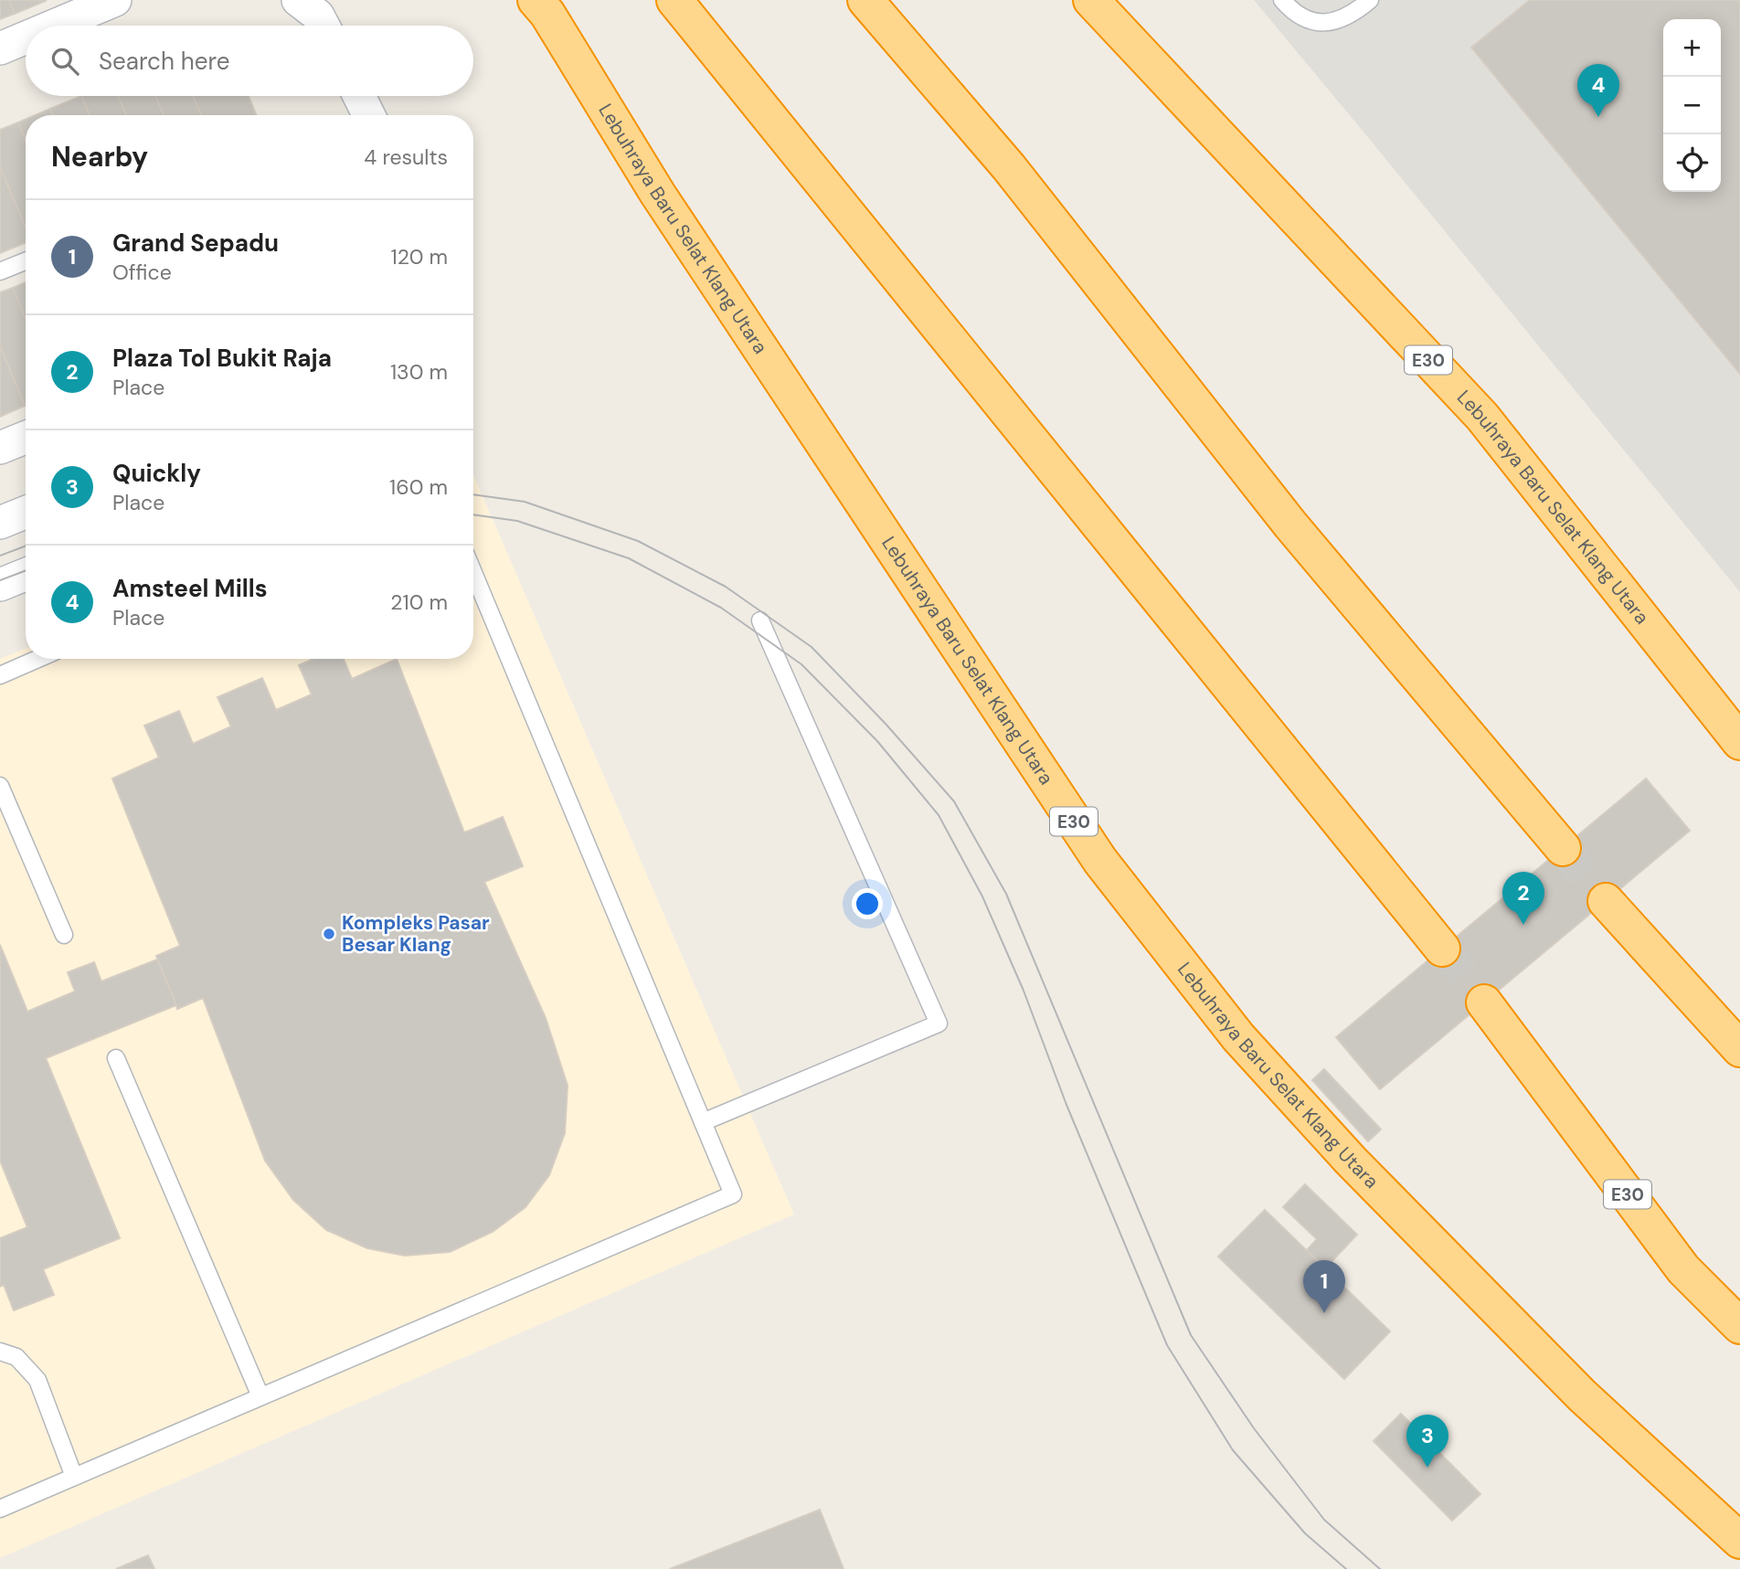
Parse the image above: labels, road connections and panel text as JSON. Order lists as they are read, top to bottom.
{
  "streets": {
    "highway": ["Lebuhraya Baru Selat Klang Utara", "E30"]
  },
  "places": ["Kompleks Pasar Besar Klang"],
  "page": {
    "map_buttons": ["+", "−"],
    "search": "Search here",
    "pins": [
      "4",
      "2",
      "1",
      "3"
    ],
    "heading": ["Nearby", "4 results"],
    "list": [
      {
        "mark": "1",
        "name": "Grand Sepadu",
        "note": "Office",
        "value": "120 m"
      },
      {
        "mark": "2",
        "name": "Plaza Tol Bukit Raja",
        "note": "Place",
        "value": "130 m"
      },
      {
        "mark": "3",
        "name": "Quickly",
        "note": "Place",
        "value": "160 m"
      },
      {
        "mark": "4",
        "name": "Amsteel Mills",
        "note": "Place",
        "value": "210 m"
      }
    ]
  }
}
